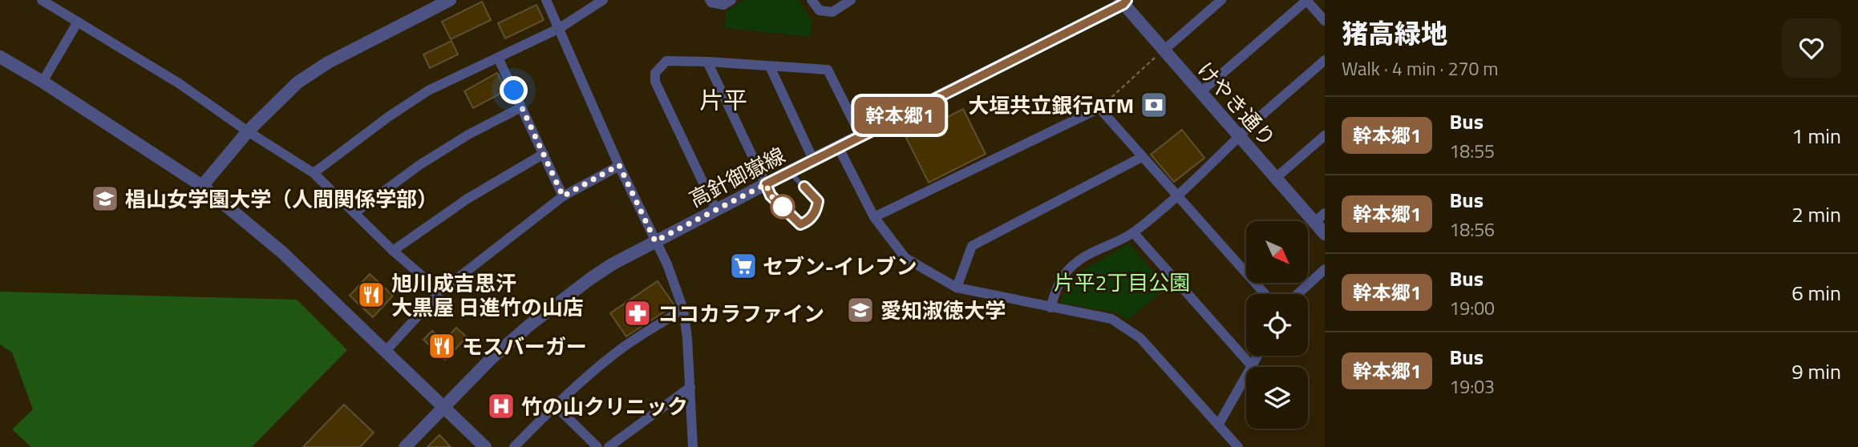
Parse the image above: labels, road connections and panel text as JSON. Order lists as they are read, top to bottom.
{
  "streets": {
    "street": ["けやき通り", "高針御嶽線"]
  },
  "crossings": [
    ["けやき通り", "高針御嶽線"]
  ],
  "districts": ["片平"],
  "parks": ["片平2丁目公園"],
  "places": {
    "bank": ["大垣共立銀行ATM"],
    "school or university": ["椙山女学園大学（人間関係学部）", "愛知淑徳大学"],
    "supermarket": ["セブン-イレブン"],
    "restaurant": ["旭川成吉思汗 大黒屋 日進竹の山店", "モスバーガー"],
    "pharmacy": ["ココカラファイン"],
    "hospital": ["竹の山クリニック"]
  },
  "lines": ["bus line 幹本郷1"],
  "north": "bottom right",
  "page": {
    "on_map": "幹本郷1",
    "heading": ["猪高緑地", "Walk · 4 min · 270 m"],
    "list": [
      {
        "mark": "幹本郷1",
        "name": "Bus",
        "note": "18:55",
        "value": "1 min"
      },
      {
        "mark": "幹本郷1",
        "name": "Bus",
        "note": "18:56",
        "value": "2 min"
      },
      {
        "mark": "幹本郷1",
        "name": "Bus",
        "note": "19:00",
        "value": "6 min"
      },
      {
        "mark": "幹本郷1",
        "name": "Bus",
        "note": "19:03",
        "value": "9 min"
      }
    ]
  }
}
